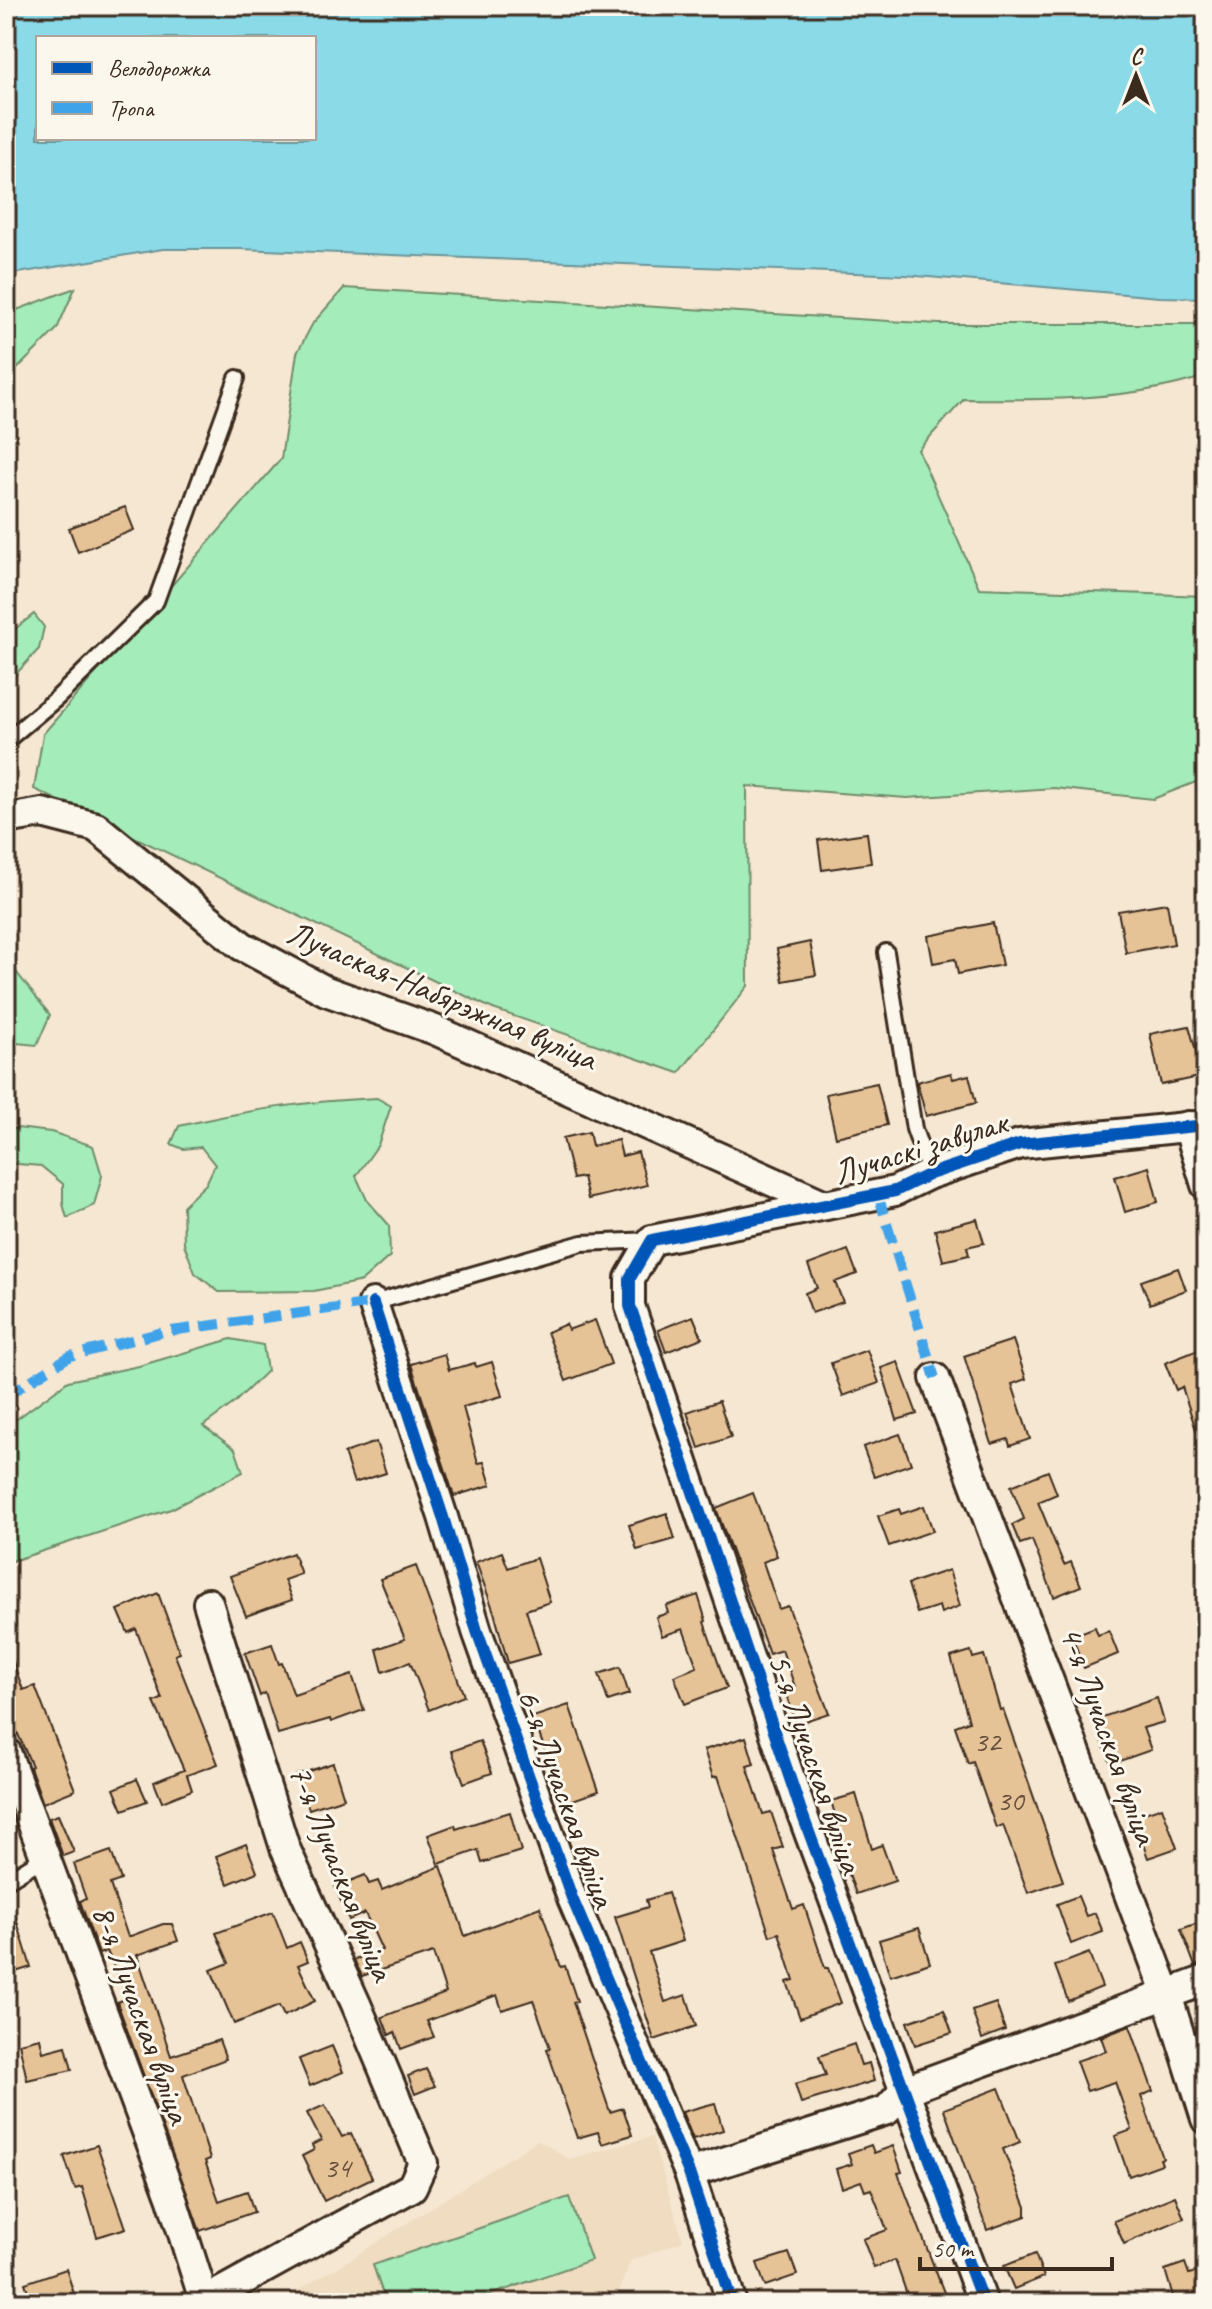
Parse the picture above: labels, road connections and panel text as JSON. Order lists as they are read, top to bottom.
{
  "streets": {
    "street": [
      "Лучаская-Набярэжная вуліца",
      "Лучаскі завулак",
      "4-я Лучаская вуліца",
      "5-я Лучаская вуліца",
      "6-я Лучаская вуліца",
      "7-я Лучаская вуліца",
      "8-я Лучаская вуліца"
    ]
  },
  "crossings": [
    ["Лучаская-Набярэжная вуліца", "Лучаскі завулак"],
    ["Лучаскі завулак", "5-я Лучаская вуліца"],
    ["7-я Лучаская вуліца", "8-я Лучаская вуліца"]
  ],
  "house_numbers": ["32", "30", "34"],
  "legend": ["Велодорожка", "Тропа"],
  "scale_bar": "50 m",
  "north": "top"
}
